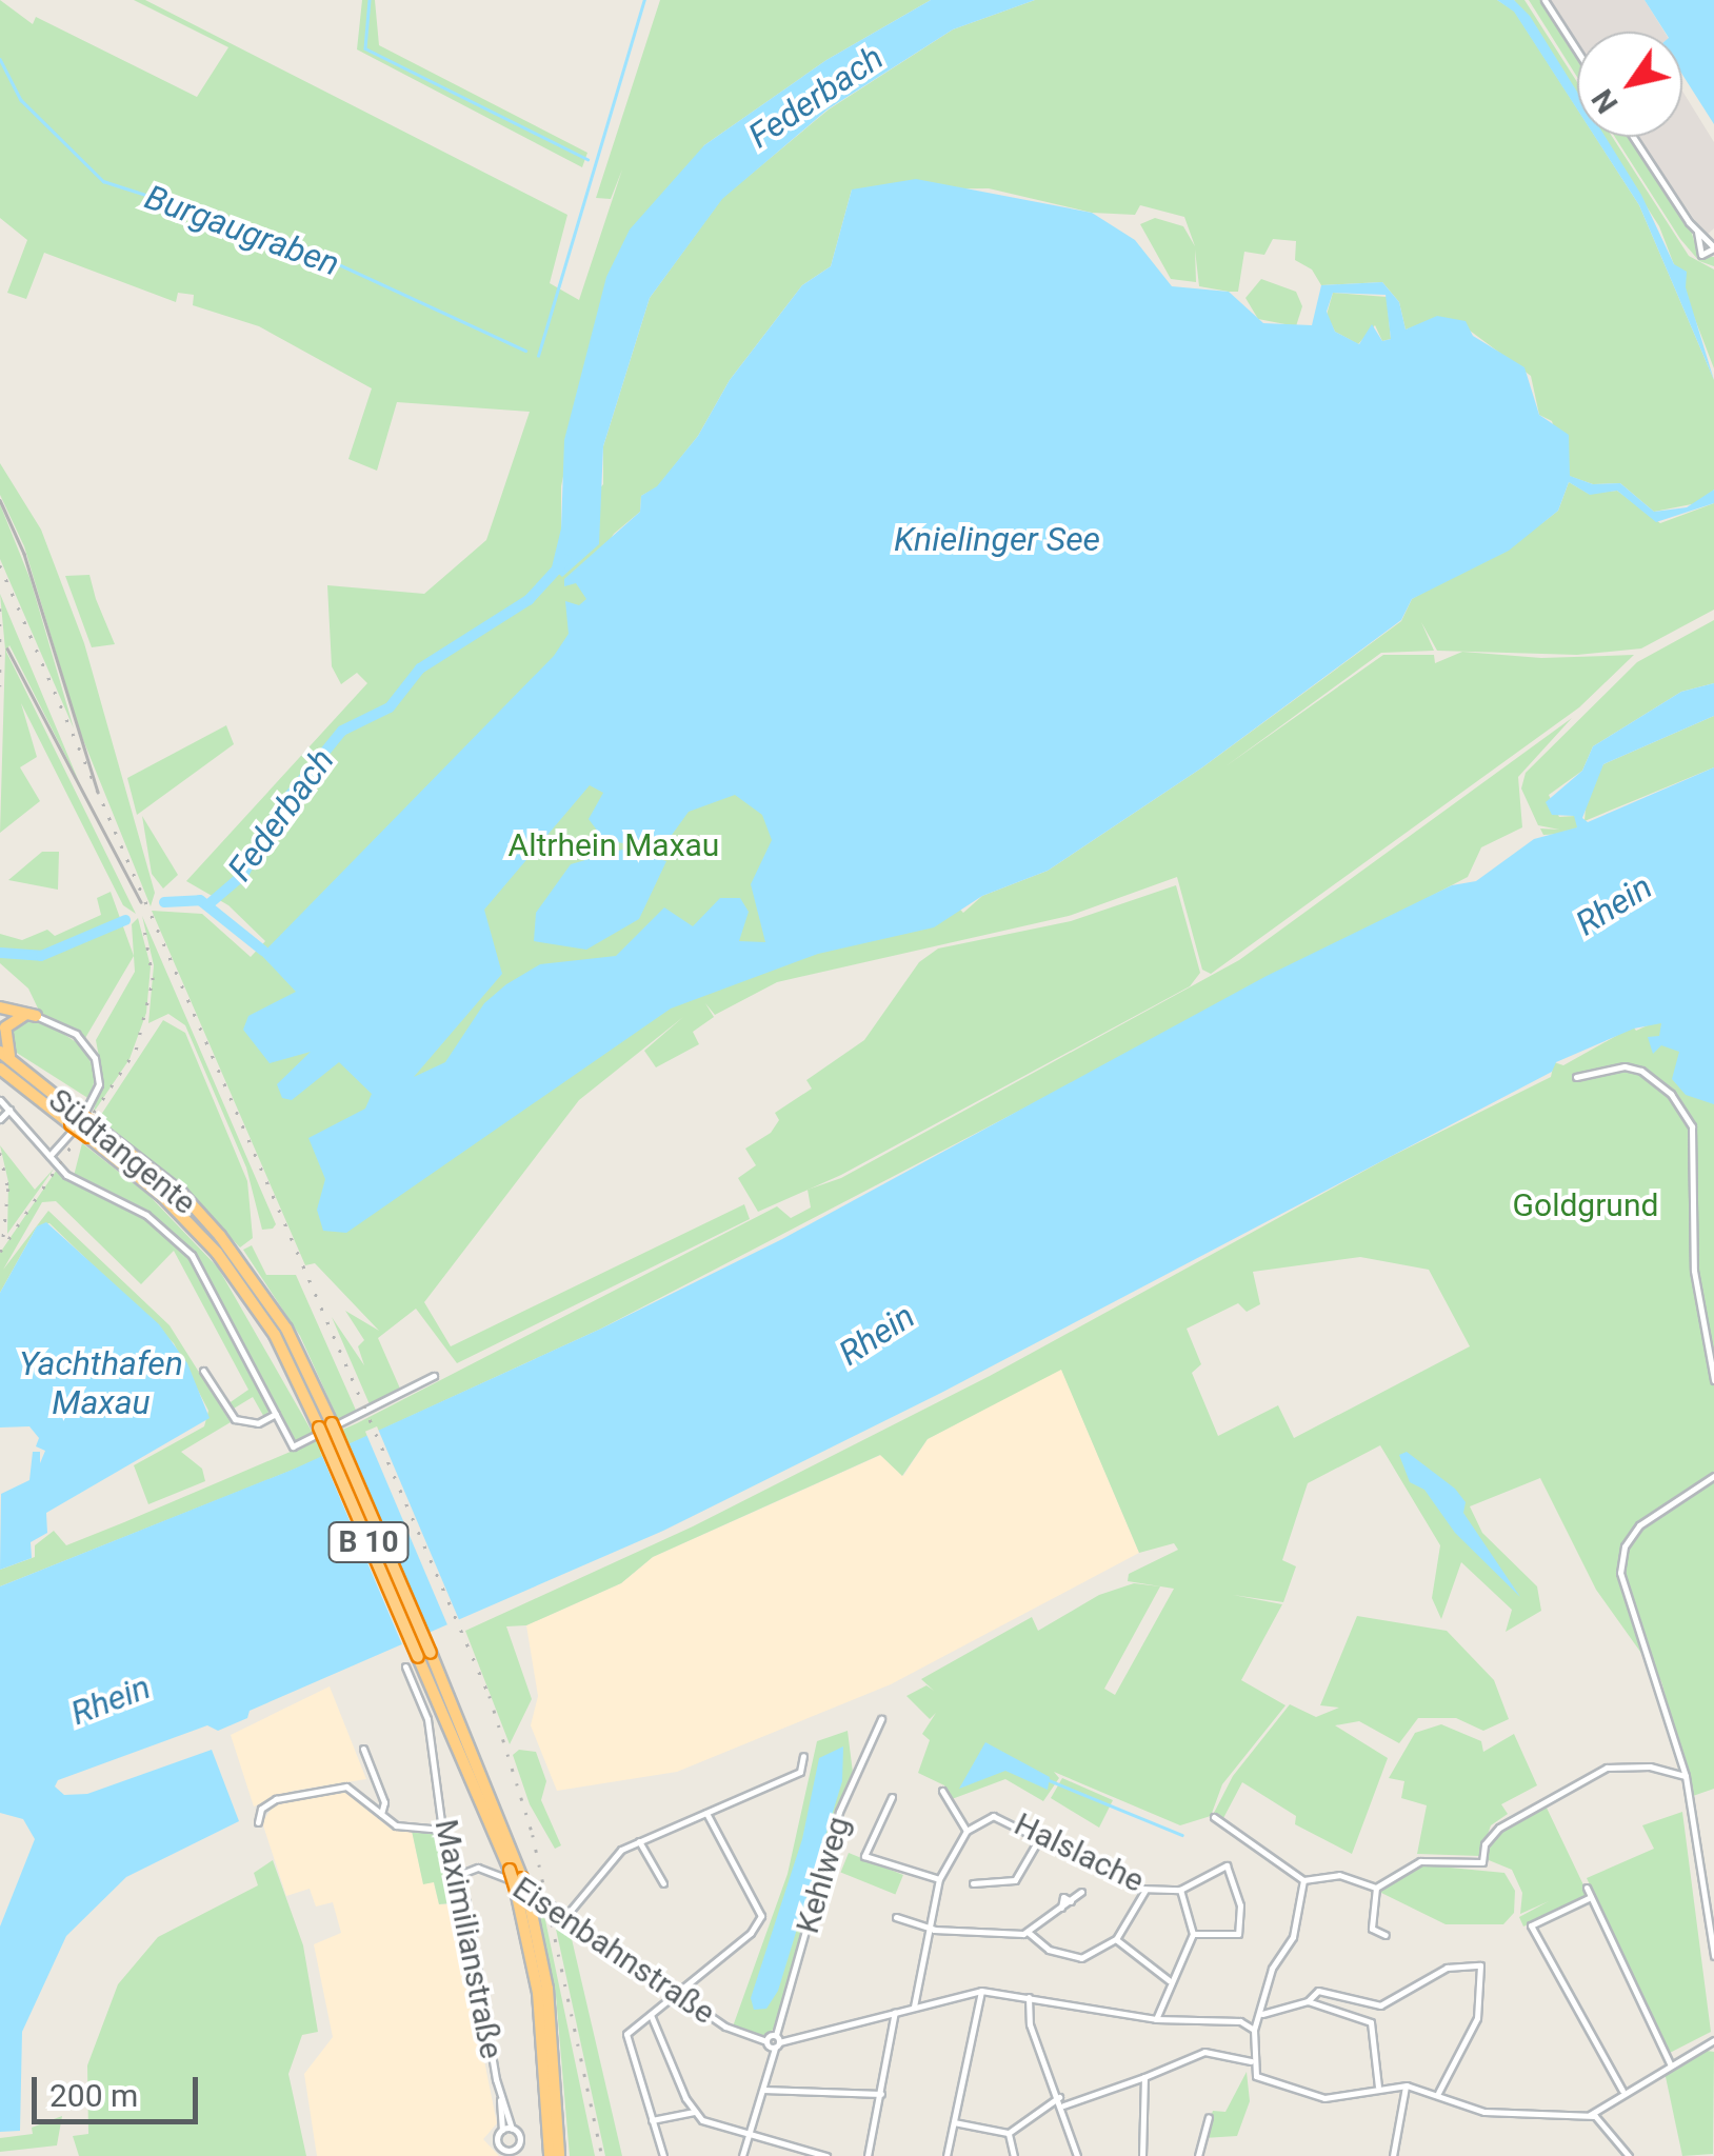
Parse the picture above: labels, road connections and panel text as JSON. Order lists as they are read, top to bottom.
{
  "streets": {
    "highway": ["Südtangente", "B 10"],
    "street": [
      "Halslache",
      "Kehlweg",
      "Maximilianstraße",
      "Eisenbahnstraße"
    ]
  },
  "crossings": [
    ["Südtangente", "B 10"],
    ["Kehlweg", "Eisenbahnstraße"],
    ["Maximilianstraße", "Eisenbahnstraße"]
  ],
  "water": [
    "Federbach",
    "Burgaugraben",
    "Knielinger See",
    "Rhein",
    "Yachthafen Maxau"
  ],
  "parks": ["Altrhein Maxau", "Goldgrund"],
  "scale_bar": "200 m",
  "north": "bottom left"
}
